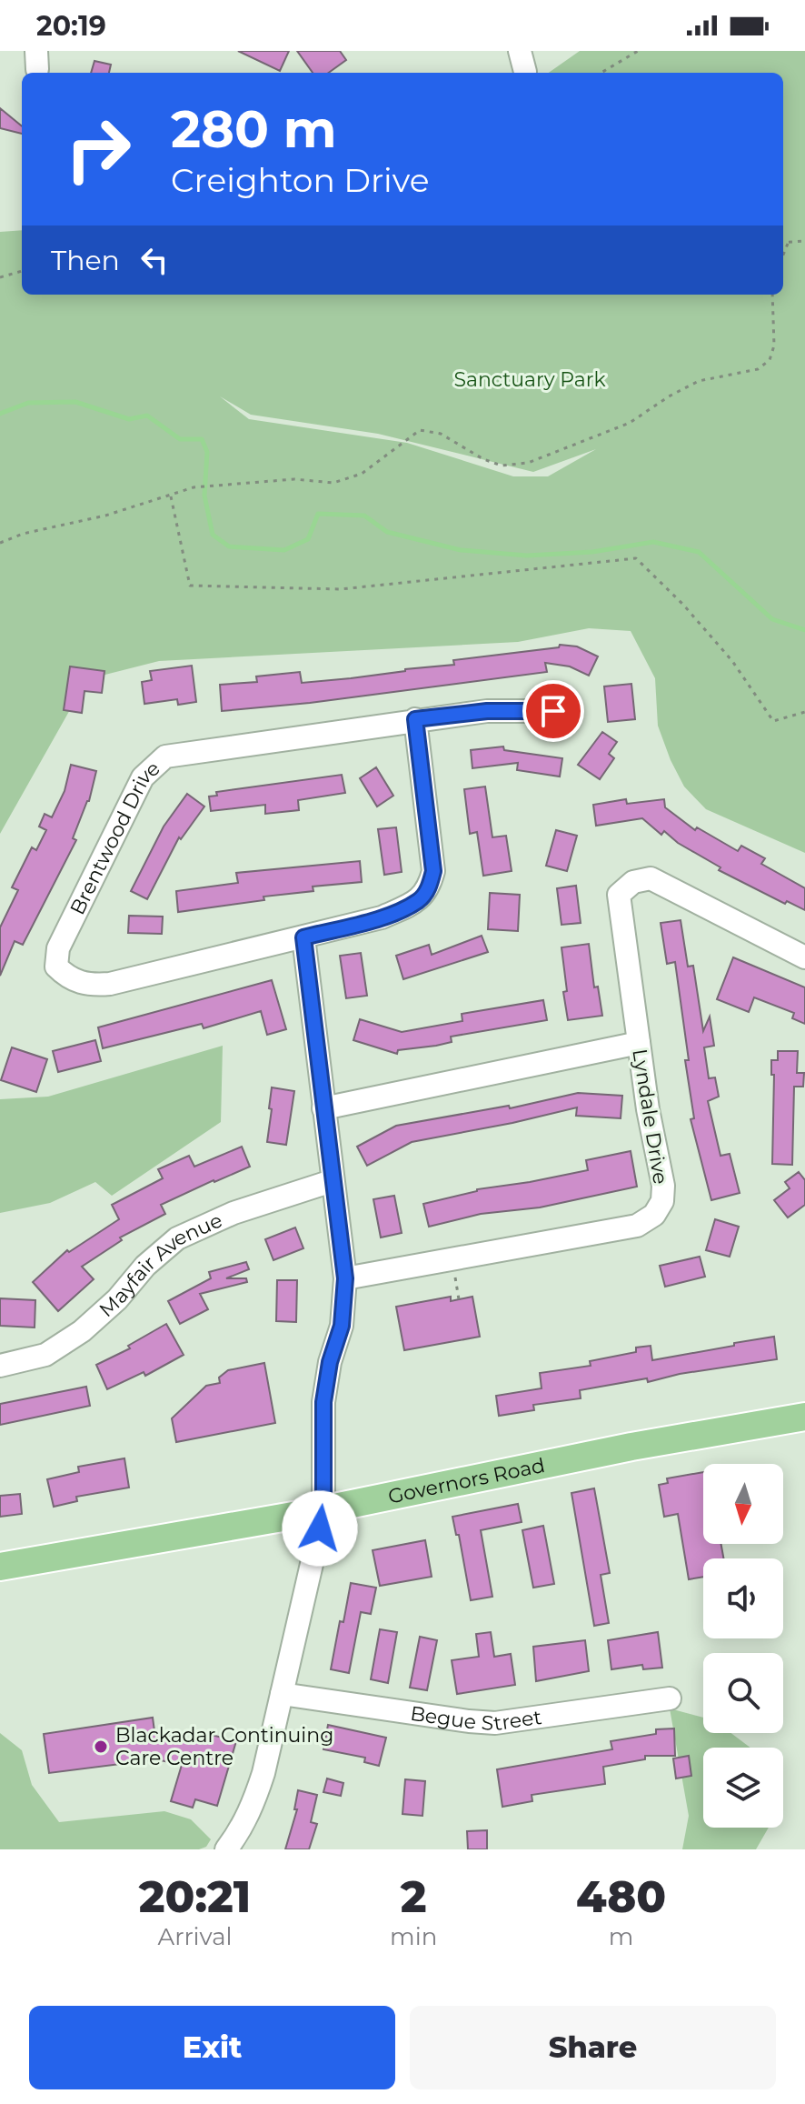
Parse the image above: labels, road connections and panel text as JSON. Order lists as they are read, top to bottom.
{
  "streets": {
    "main road": ["Governors Road"],
    "street": [
      "Brentwood Drive",
      "Lyndale Drive",
      "Mayfair Avenue",
      "Begue Street"
    ]
  },
  "parks": ["Sanctuary Park"],
  "places": ["Blackadar Continuing Care Centre"],
  "north": "bottom",
  "page": {
    "status": "20:19",
    "turn": ["280 m", "Creighton Drive"],
    "then": "Then",
    "eta": [
      "20:21",
      "Arrival",
      "2",
      "min",
      "480",
      "m"
    ],
    "buttons": ["Exit", "Share"]
  }
}
